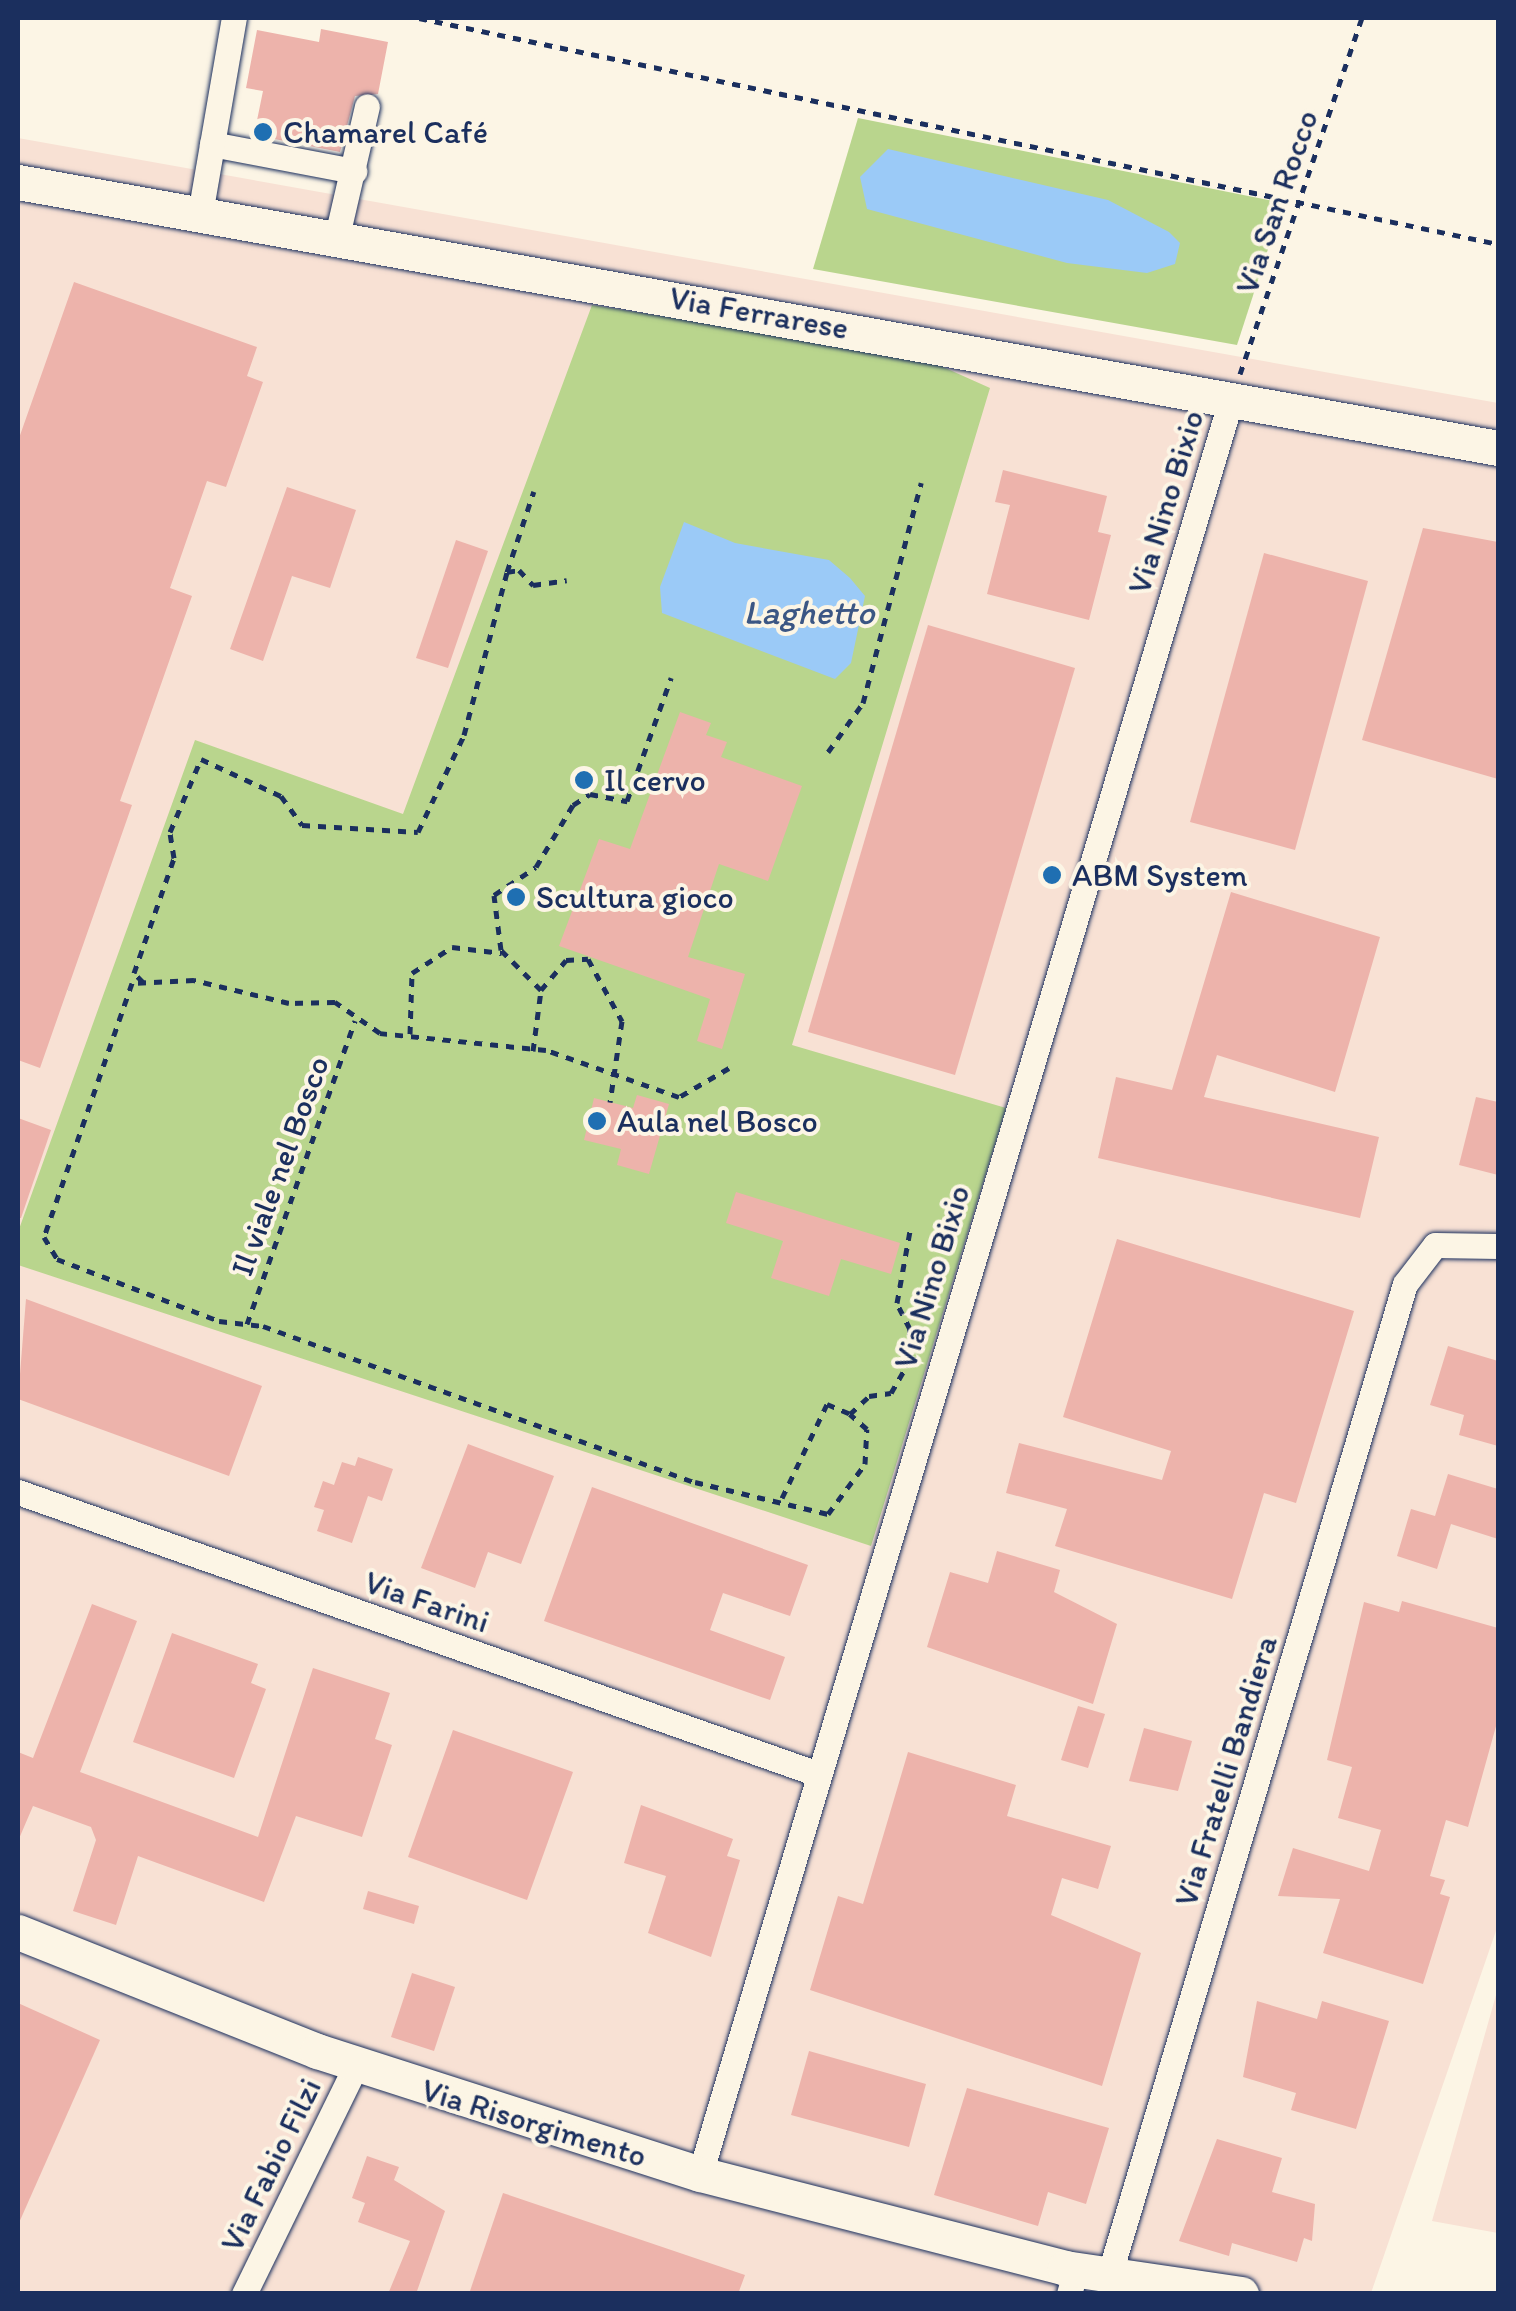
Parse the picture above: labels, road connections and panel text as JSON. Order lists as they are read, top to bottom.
{
  "streets": {
    "main road": ["Via Ferrarese", "Via Risorgimento"],
    "street": [
      "Via Nino Bixio",
      "Via Farini",
      "Via Fratelli Bandiera",
      "Via Fabio Filzi"
    ],
    "path": ["Via San Rocco", "Il viale nel Bosco"]
  },
  "crossings": [
    ["Via San Rocco", "Via Ferrarese"],
    ["Via San Rocco", "Via Nino Bixio"],
    ["Via Ferrarese", "Via Nino Bixio"],
    ["Via Nino Bixio", "Via Farini"],
    ["Via Nino Bixio", "Via Risorgimento"],
    ["Via Fratelli Bandiera", "Via Risorgimento"],
    ["Via Risorgimento", "Via Fabio Filzi"]
  ],
  "water": ["Laghetto"],
  "places": [
    "Chamarel Café",
    "Il cervo",
    "ABM System",
    "Scultura gioco",
    "Aula nel Bosco"
  ]
}
